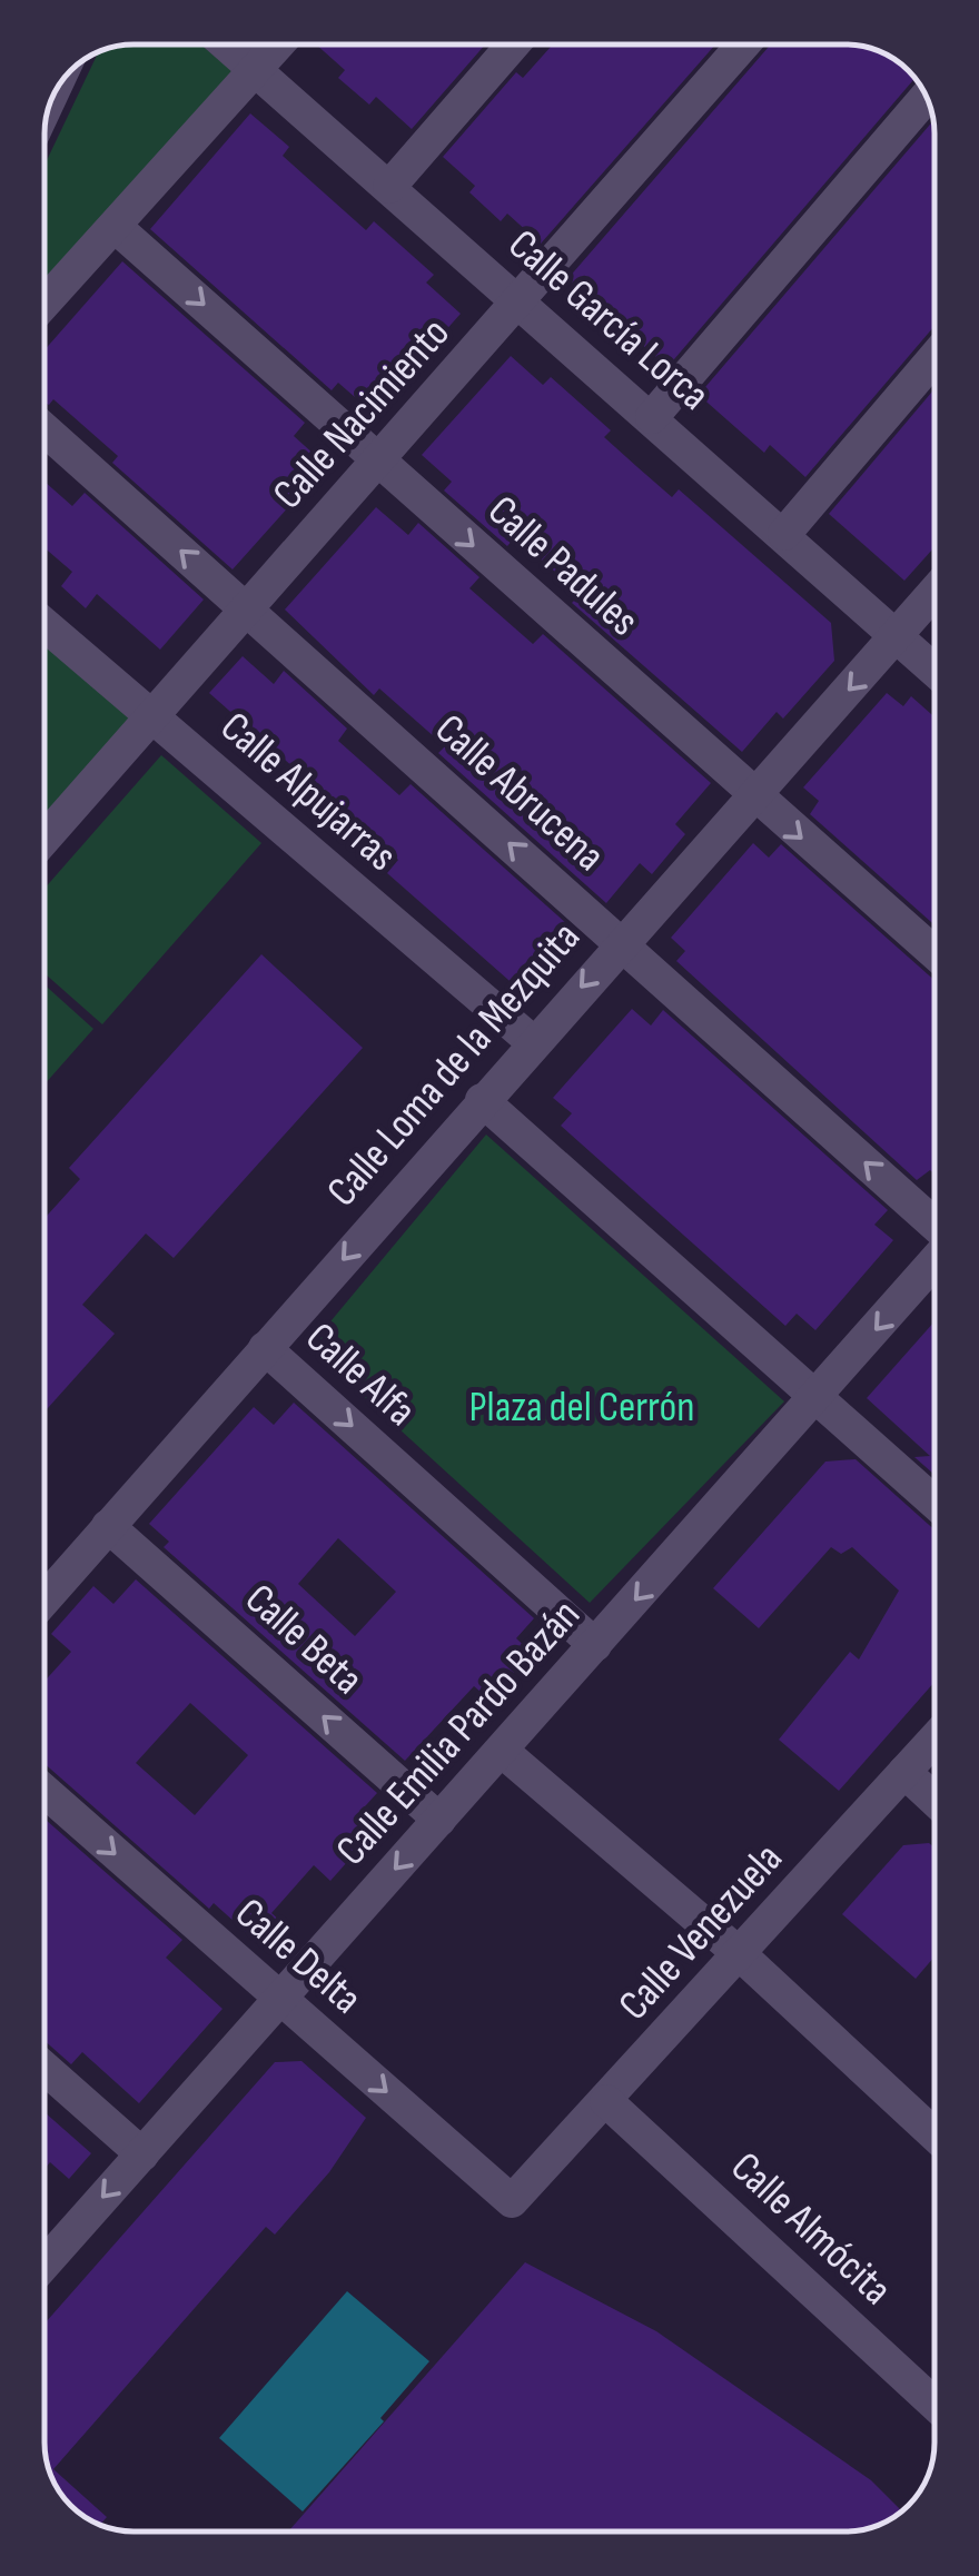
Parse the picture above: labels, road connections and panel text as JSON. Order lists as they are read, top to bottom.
{
  "streets": {
    "street": [
      "Calle García Lorca",
      "Calle Nacimiento",
      "Calle Padules",
      "Calle Alpujarras",
      "Calle Abrucena",
      "Calle Loma de la Mezquita",
      "Calle Alfa",
      "Calle Beta",
      "Calle Emilia Pardo Bazán",
      "Calle Venezuela",
      "Calle Delta",
      "Calle Almócita"
    ]
  },
  "crossings": [
    ["Calle García Lorca", "Calle Nacimiento"],
    ["Calle García Lorca", "Calle Loma de la Mezquita"],
    ["Calle Nacimiento", "Calle Padules"],
    ["Calle Nacimiento", "Calle Alpujarras"],
    ["Calle Nacimiento", "Calle Abrucena"],
    ["Calle Padules", "Calle Loma de la Mezquita"],
    ["Calle Alpujarras", "Calle Loma de la Mezquita"],
    ["Calle Abrucena", "Calle Loma de la Mezquita"],
    ["Calle Loma de la Mezquita", "Calle Alfa"],
    ["Calle Loma de la Mezquita", "Calle Beta"],
    ["Calle Alfa", "Calle Emilia Pardo Bazán"],
    ["Calle Beta", "Calle Emilia Pardo Bazán"],
    ["Calle Emilia Pardo Bazán", "Calle Delta"],
    ["Calle Venezuela", "Calle Delta"],
    ["Calle Venezuela", "Calle Almócita"]
  ],
  "one_way": [
    "Calle Padules",
    "Calle Loma de la Mezquita",
    "Calle Alfa",
    "Calle Beta",
    "Calle Emilia Pardo Bazán",
    "Calle Delta"
  ],
  "parks": ["Plaza del Cerrón"]
}
